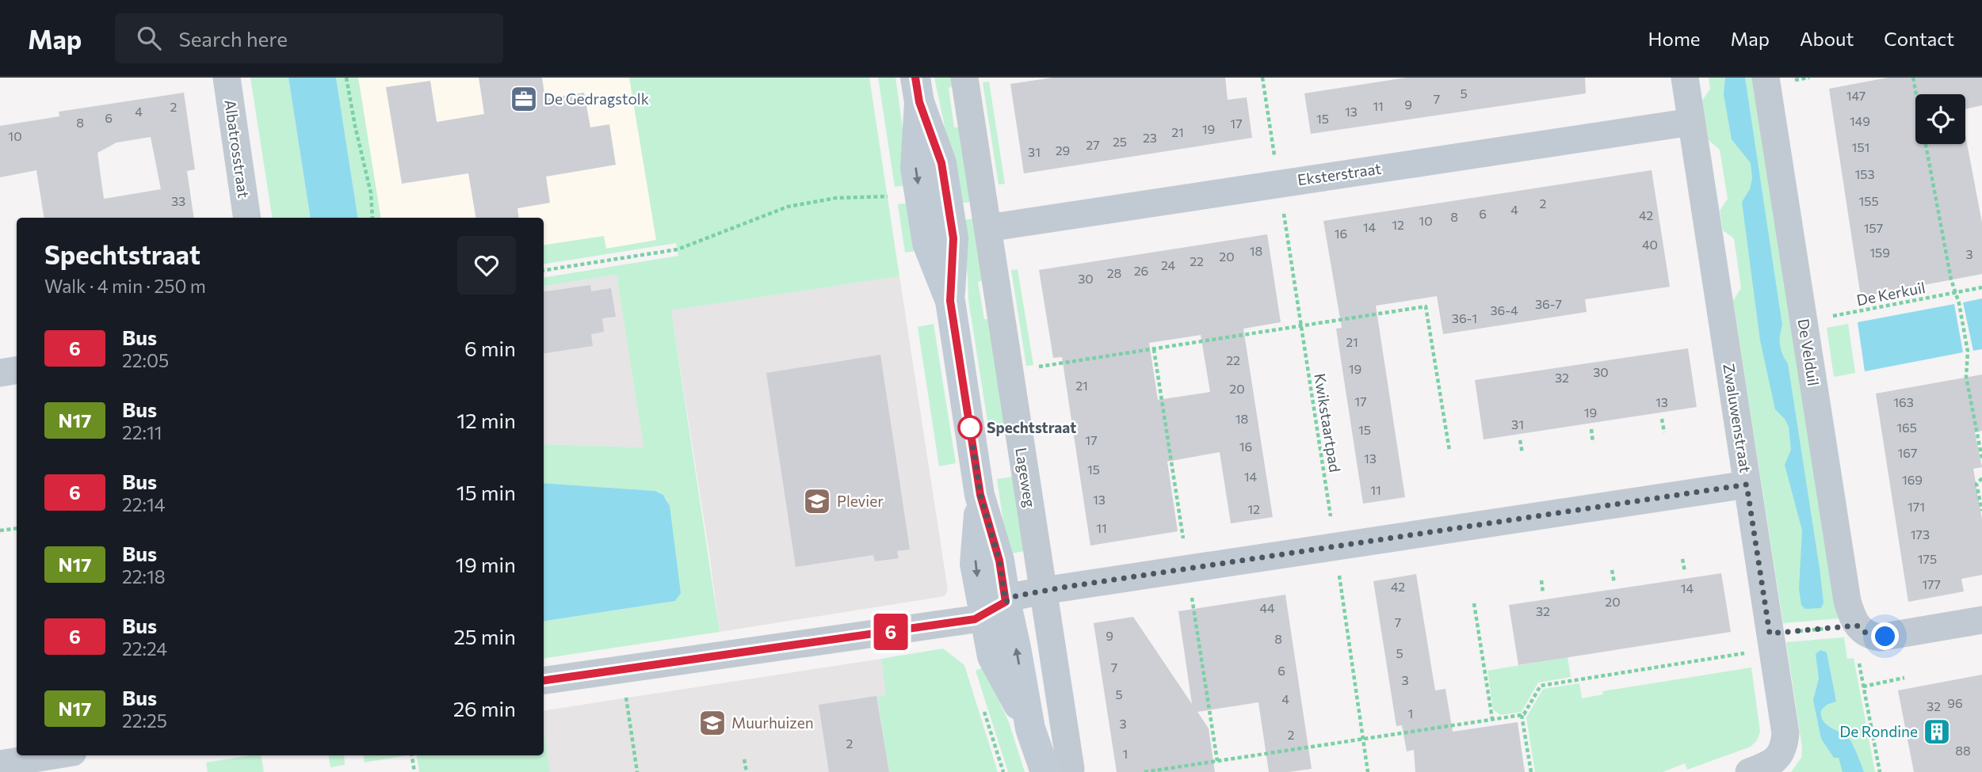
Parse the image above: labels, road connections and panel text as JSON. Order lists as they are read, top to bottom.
{
  "streets": {
    "street": [
      "Albatrosstraat",
      "Eksterstraat",
      "De Velduil",
      "Zwaluwenstraat",
      "Lageweg"
    ],
    "path": ["De Kerkuil", "Kwikstaartpad"]
  },
  "crossings": [
    ["Eksterstraat", "Zwaluwenstraat"],
    ["Eksterstraat", "Kwikstaartpad"],
    ["Eksterstraat", "Lageweg"],
    ["De Kerkuil", "De Velduil"]
  ],
  "places": {
    "office": ["De Gedragstolk"],
    "other": ["Spechtstraat"],
    "school or university": ["Plevier", "Muurhuizen"],
    "building": ["De Rondine"]
  },
  "lines": ["bus line 6"],
  "house_numbers": [
    "5",
    "147",
    "7",
    "9",
    "11",
    "2",
    "4",
    "13",
    "6",
    "15",
    "149",
    "8",
    "17",
    "19",
    "21",
    "10",
    "23",
    "25",
    "27",
    "151",
    "29",
    "31",
    "153",
    "33",
    "155",
    "2",
    "4",
    "6",
    "42",
    "8",
    "10",
    "12",
    "14",
    "157",
    "16",
    "40",
    "18",
    "159",
    "3",
    "20",
    "22",
    "24",
    "26",
    "28",
    "30",
    "36-7",
    "36-4",
    "36-1",
    "21",
    "22",
    "19",
    "30",
    "32",
    "21",
    "20",
    "17",
    "13",
    "163",
    "19",
    "18",
    "31",
    "165",
    "15",
    "17",
    "16",
    "167",
    "13",
    "15",
    "14",
    "169",
    "11",
    "13",
    "171",
    "12",
    "11",
    "173",
    "175",
    "177",
    "42",
    "14",
    "20",
    "44",
    "32",
    "7",
    "9",
    "8",
    "5",
    "7",
    "6",
    "3",
    "5",
    "4",
    "96",
    "32",
    "1",
    "3",
    "2",
    "2",
    "88",
    "1"
  ],
  "page": {
    "header": "Map",
    "search": "Search here",
    "nav": [
      "Home",
      "Map",
      "About",
      "Contact"
    ],
    "on_map": "6",
    "heading": ["Spechtstraat", "Walk · 4 min · 250 m"],
    "list": [
      {
        "mark": "6",
        "name": "Bus",
        "note": "22:05",
        "value": "6 min"
      },
      {
        "mark": "N17",
        "name": "Bus",
        "note": "22:11",
        "value": "12 min"
      },
      {
        "mark": "6",
        "name": "Bus",
        "note": "22:14",
        "value": "15 min"
      },
      {
        "mark": "N17",
        "name": "Bus",
        "note": "22:18",
        "value": "19 min"
      },
      {
        "mark": "6",
        "name": "Bus",
        "note": "22:24",
        "value": "25 min"
      },
      {
        "mark": "N17",
        "name": "Bus",
        "note": "22:25",
        "value": "26 min"
      }
    ]
  }
}
